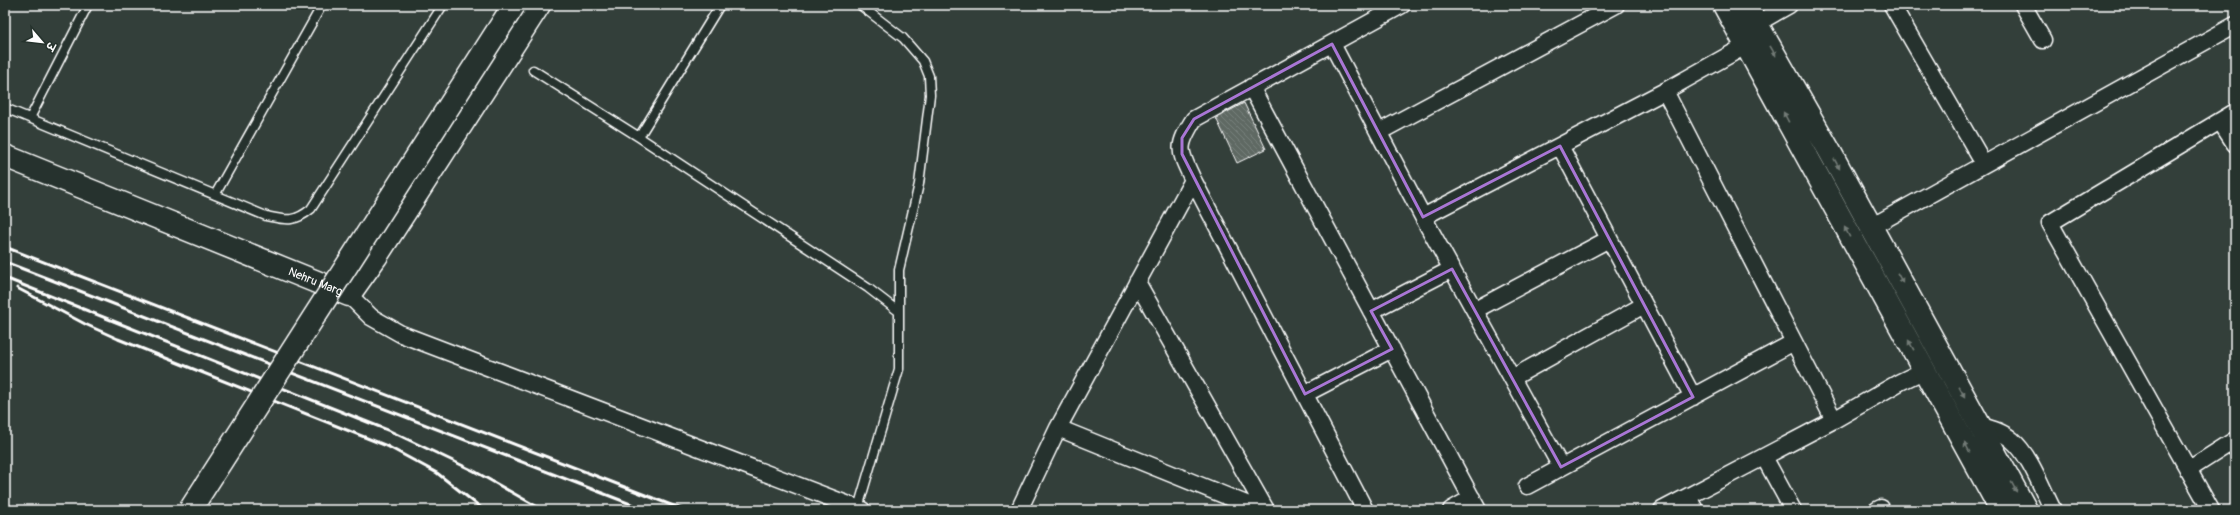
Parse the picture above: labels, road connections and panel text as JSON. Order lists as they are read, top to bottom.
{
  "streets": {
    "street": ["Nehru Marg"]
  },
  "north": "bottom right"
}
